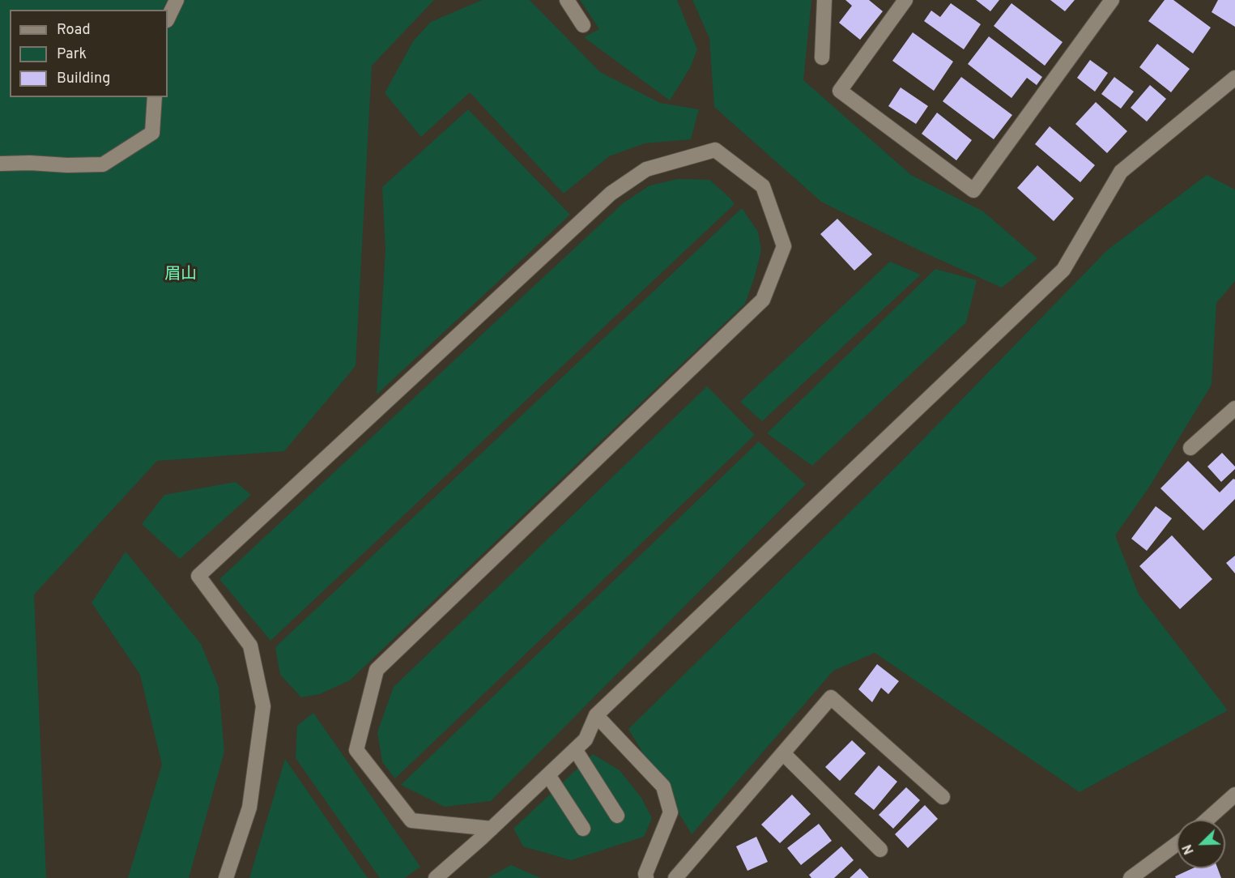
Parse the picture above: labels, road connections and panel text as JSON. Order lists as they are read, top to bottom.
{
  "parks": ["眉山"],
  "legend": ["Road", "Park", "Building"],
  "north": "bottom left"
}
